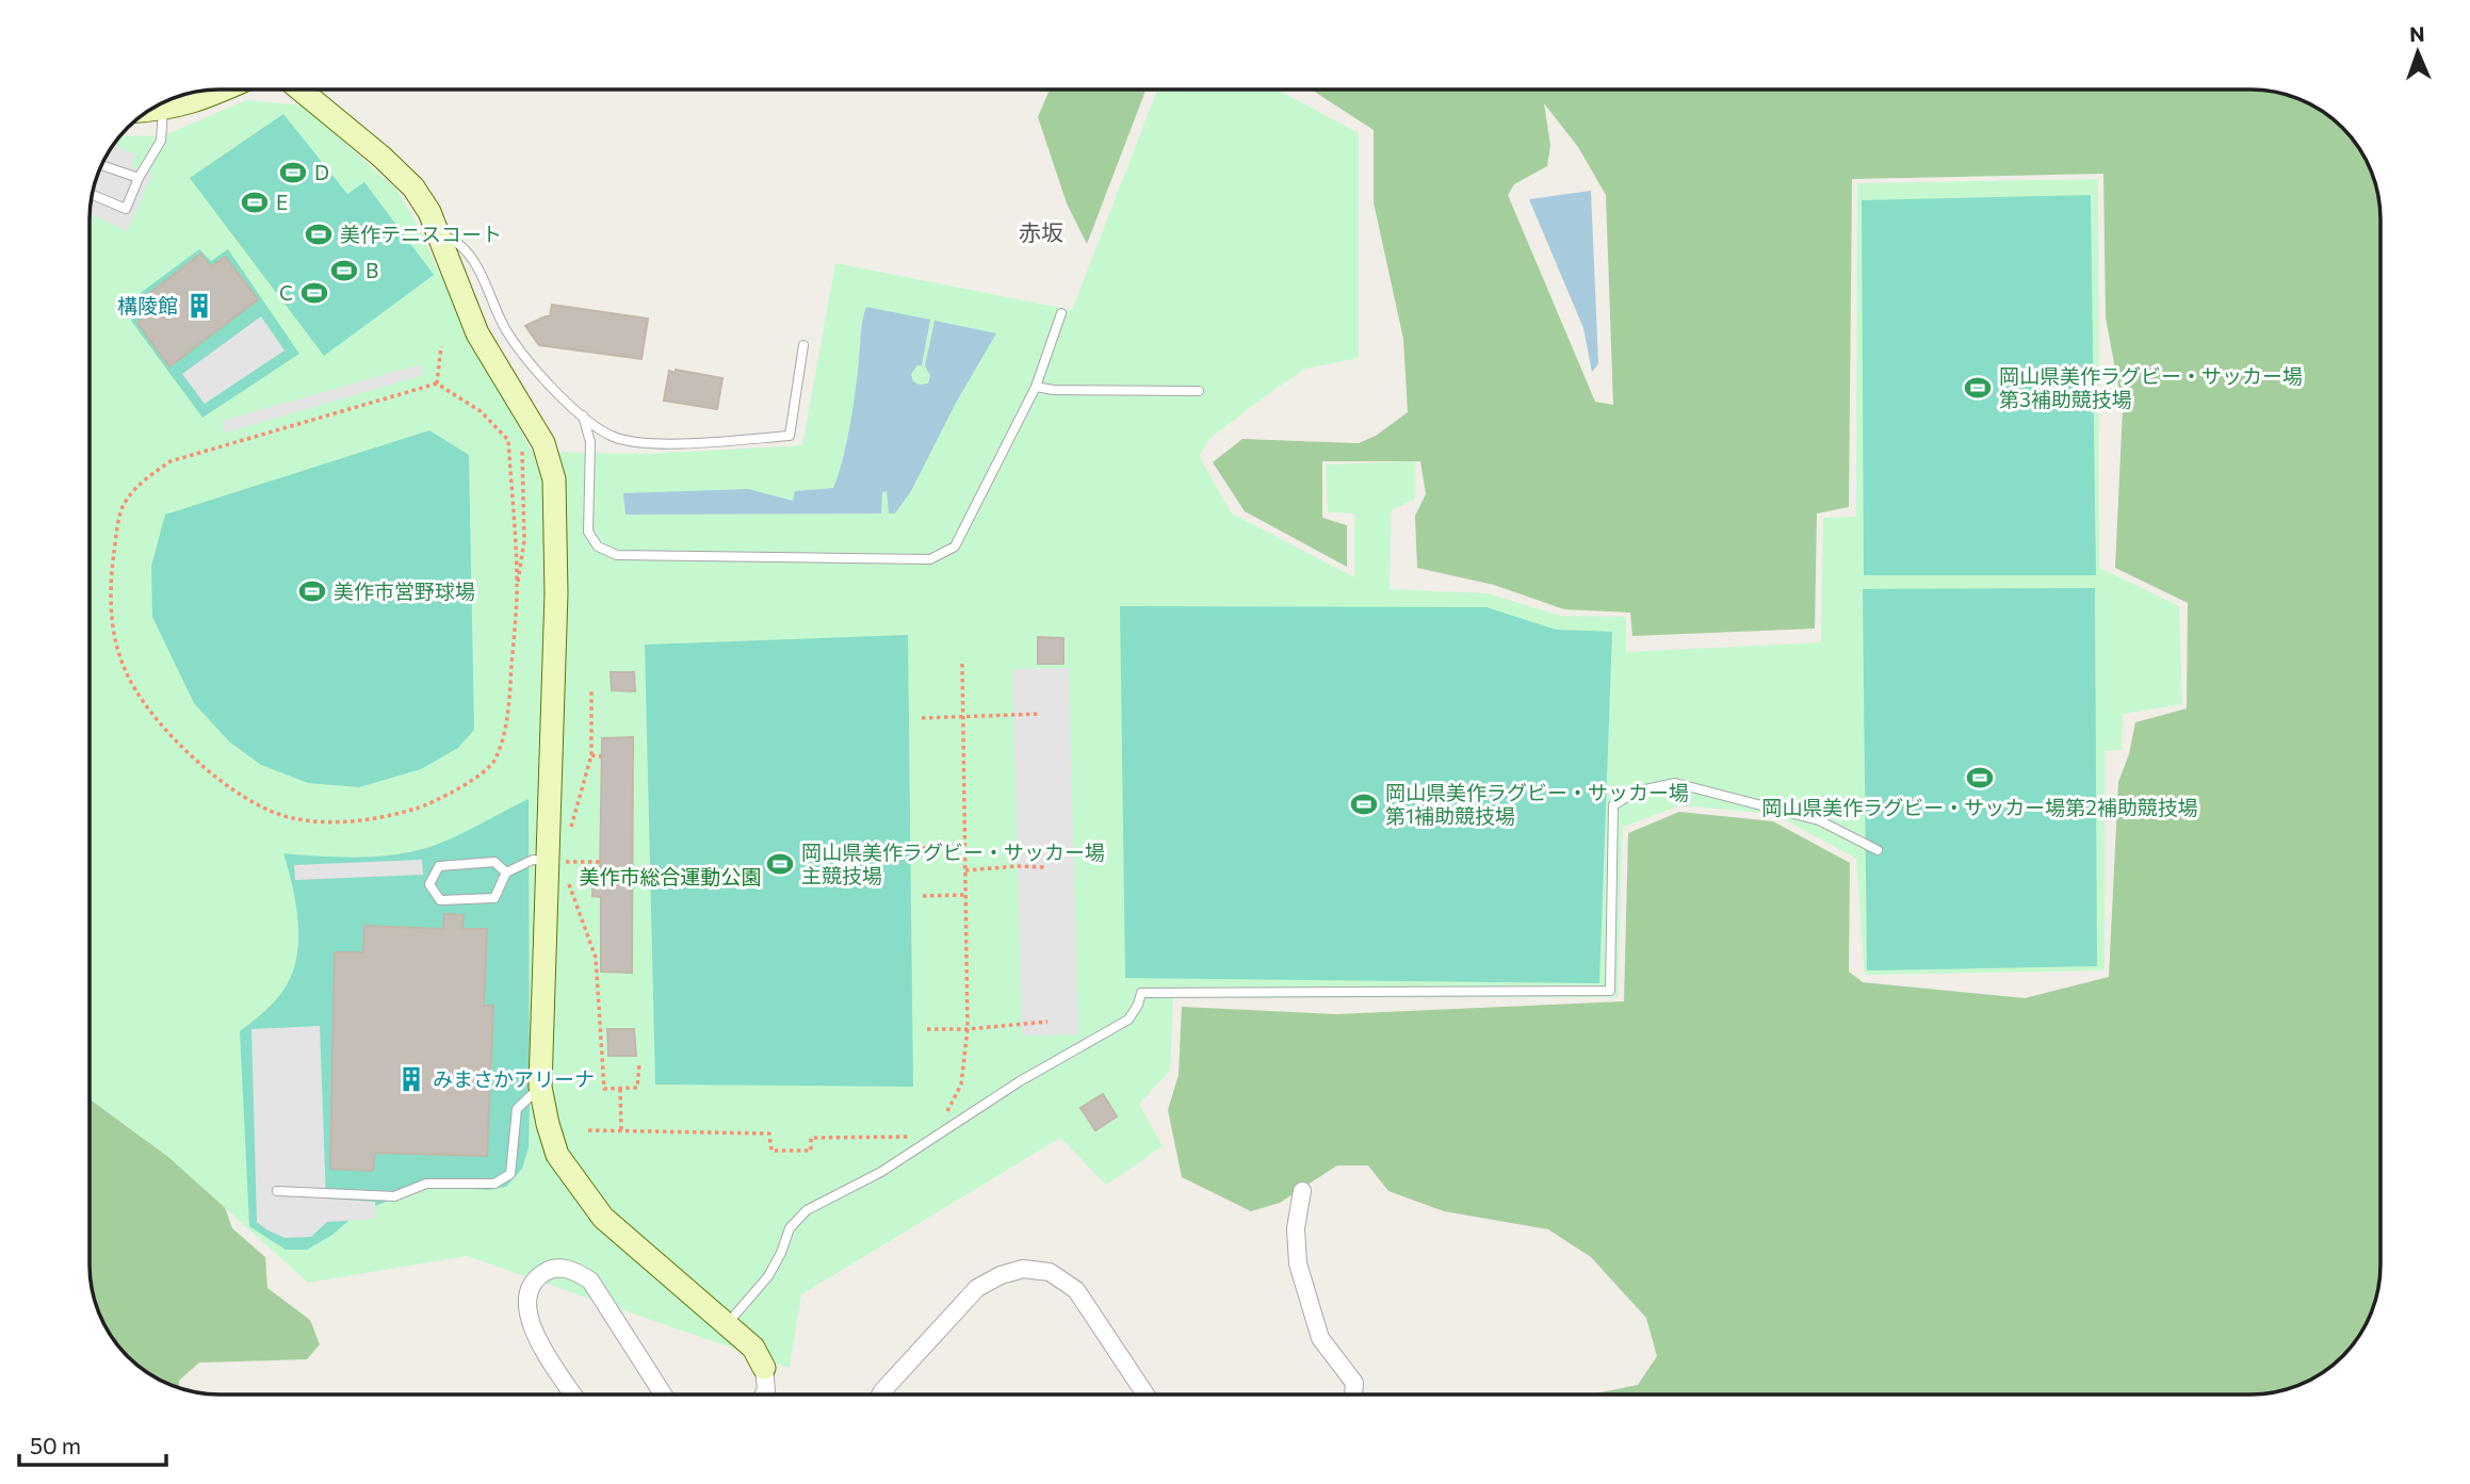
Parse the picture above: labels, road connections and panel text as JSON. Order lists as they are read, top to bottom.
{
  "districts": ["赤坂"],
  "parks": ["美作市総合運動公園"],
  "places": {
    "sports": [
      "D",
      "E",
      "美作テニスコート",
      "B",
      "C",
      "岡山県美作ラグビー・サッカー場 第3補助競技場",
      "美作市営野球場",
      "岡山県美作ラグビー・サッカー場第2補助競技場",
      "岡山県美作ラグビー・サッカー場 第1補助競技場",
      "岡山県美作ラグビー・サッカー場 主競技場"
    ],
    "building": ["構陵館", "みまさかアリーナ"]
  },
  "scale_bar": "50 m",
  "north": "top"
}
